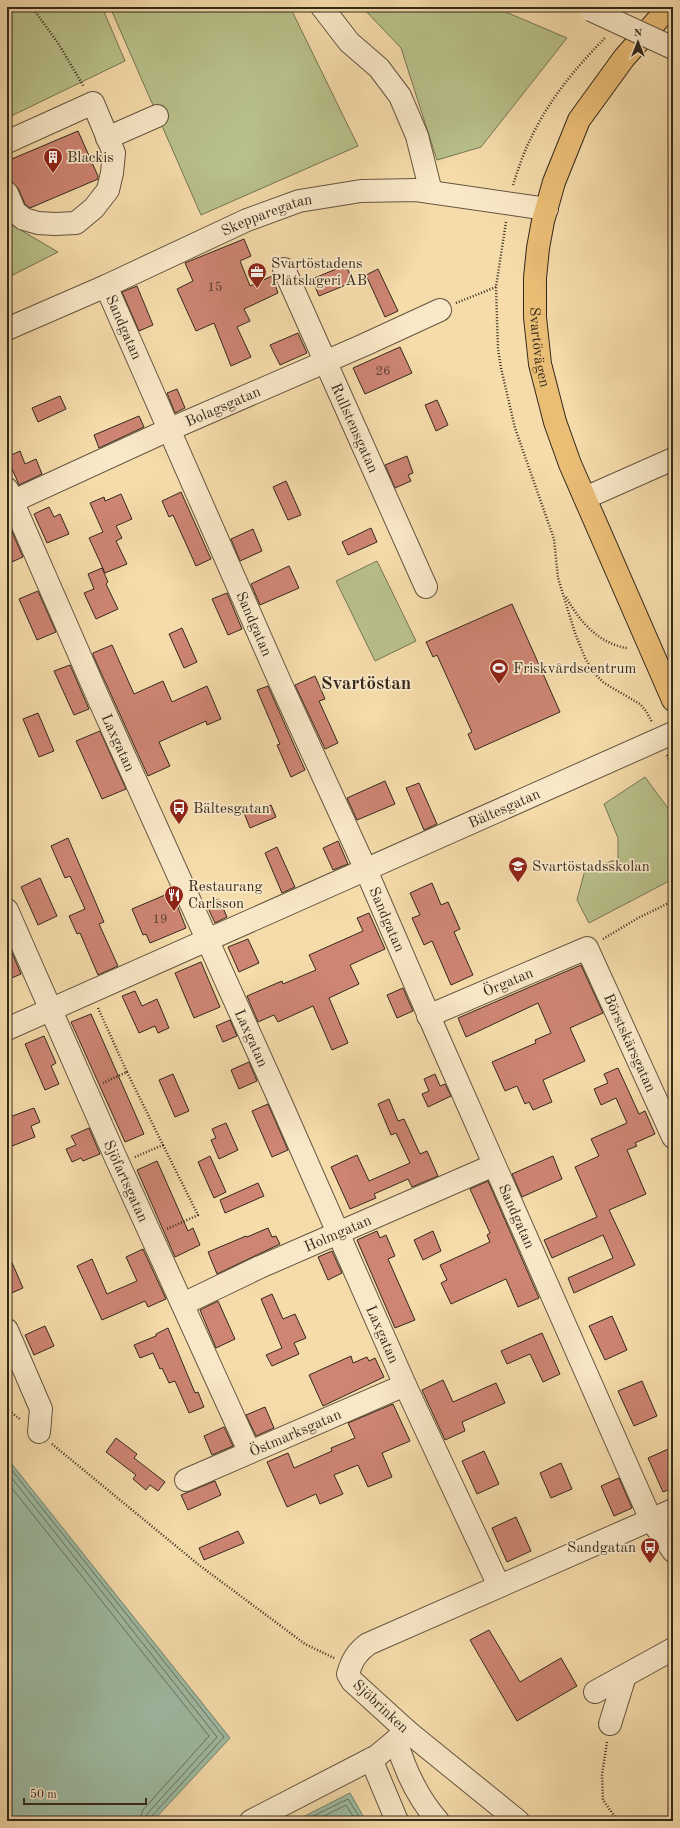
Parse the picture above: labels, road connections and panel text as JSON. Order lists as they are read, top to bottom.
{
  "streets": {
    "main road": ["Svartövägen"],
    "street": [
      "Skepparegatan",
      "Sandgatan",
      "Bolagsgatan",
      "Rullstensgatan",
      "Laxgatan",
      "Bältesgatan",
      "Örgatan",
      "Börstskärsgatan",
      "Sjöfartsgatan",
      "Holmgatan",
      "Östmarksgatan",
      "Sjöbrinken"
    ]
  },
  "crossings": [
    ["Skepparegatan", "Sandgatan"],
    ["Skepparegatan", "Svartövägen"],
    ["Sandgatan", "Bolagsgatan"],
    ["Sandgatan", "Bältesgatan"],
    ["Sandgatan", "Örgatan"],
    ["Sandgatan", "Holmgatan"],
    ["Sandgatan", "Sjöbrinken"],
    ["Bolagsgatan", "Rullstensgatan"],
    ["Bolagsgatan", "Laxgatan"],
    ["Laxgatan", "Bältesgatan"],
    ["Laxgatan", "Holmgatan"],
    ["Laxgatan", "Östmarksgatan"],
    ["Laxgatan", "Sjöbrinken"],
    ["Bältesgatan", "Sjöfartsgatan"],
    ["Örgatan", "Börstskärsgatan"],
    ["Sjöfartsgatan", "Holmgatan"],
    ["Sjöfartsgatan", "Östmarksgatan"]
  ],
  "districts": ["Svartöstan"],
  "places": {
    "building": ["Blackis"],
    "office": ["Svartöstadens Plåtslageri AB"],
    "sports": ["Friskvårdscentrum"],
    "bus stop": ["Bältesgatan", "Sandgatan"],
    "school or university": ["Svartöstadsskolan"],
    "restaurant": ["Restaurang Carlsson"]
  },
  "house_numbers": ["15", "26", "19"],
  "scale_bar": "50 m",
  "north": "top"
}
